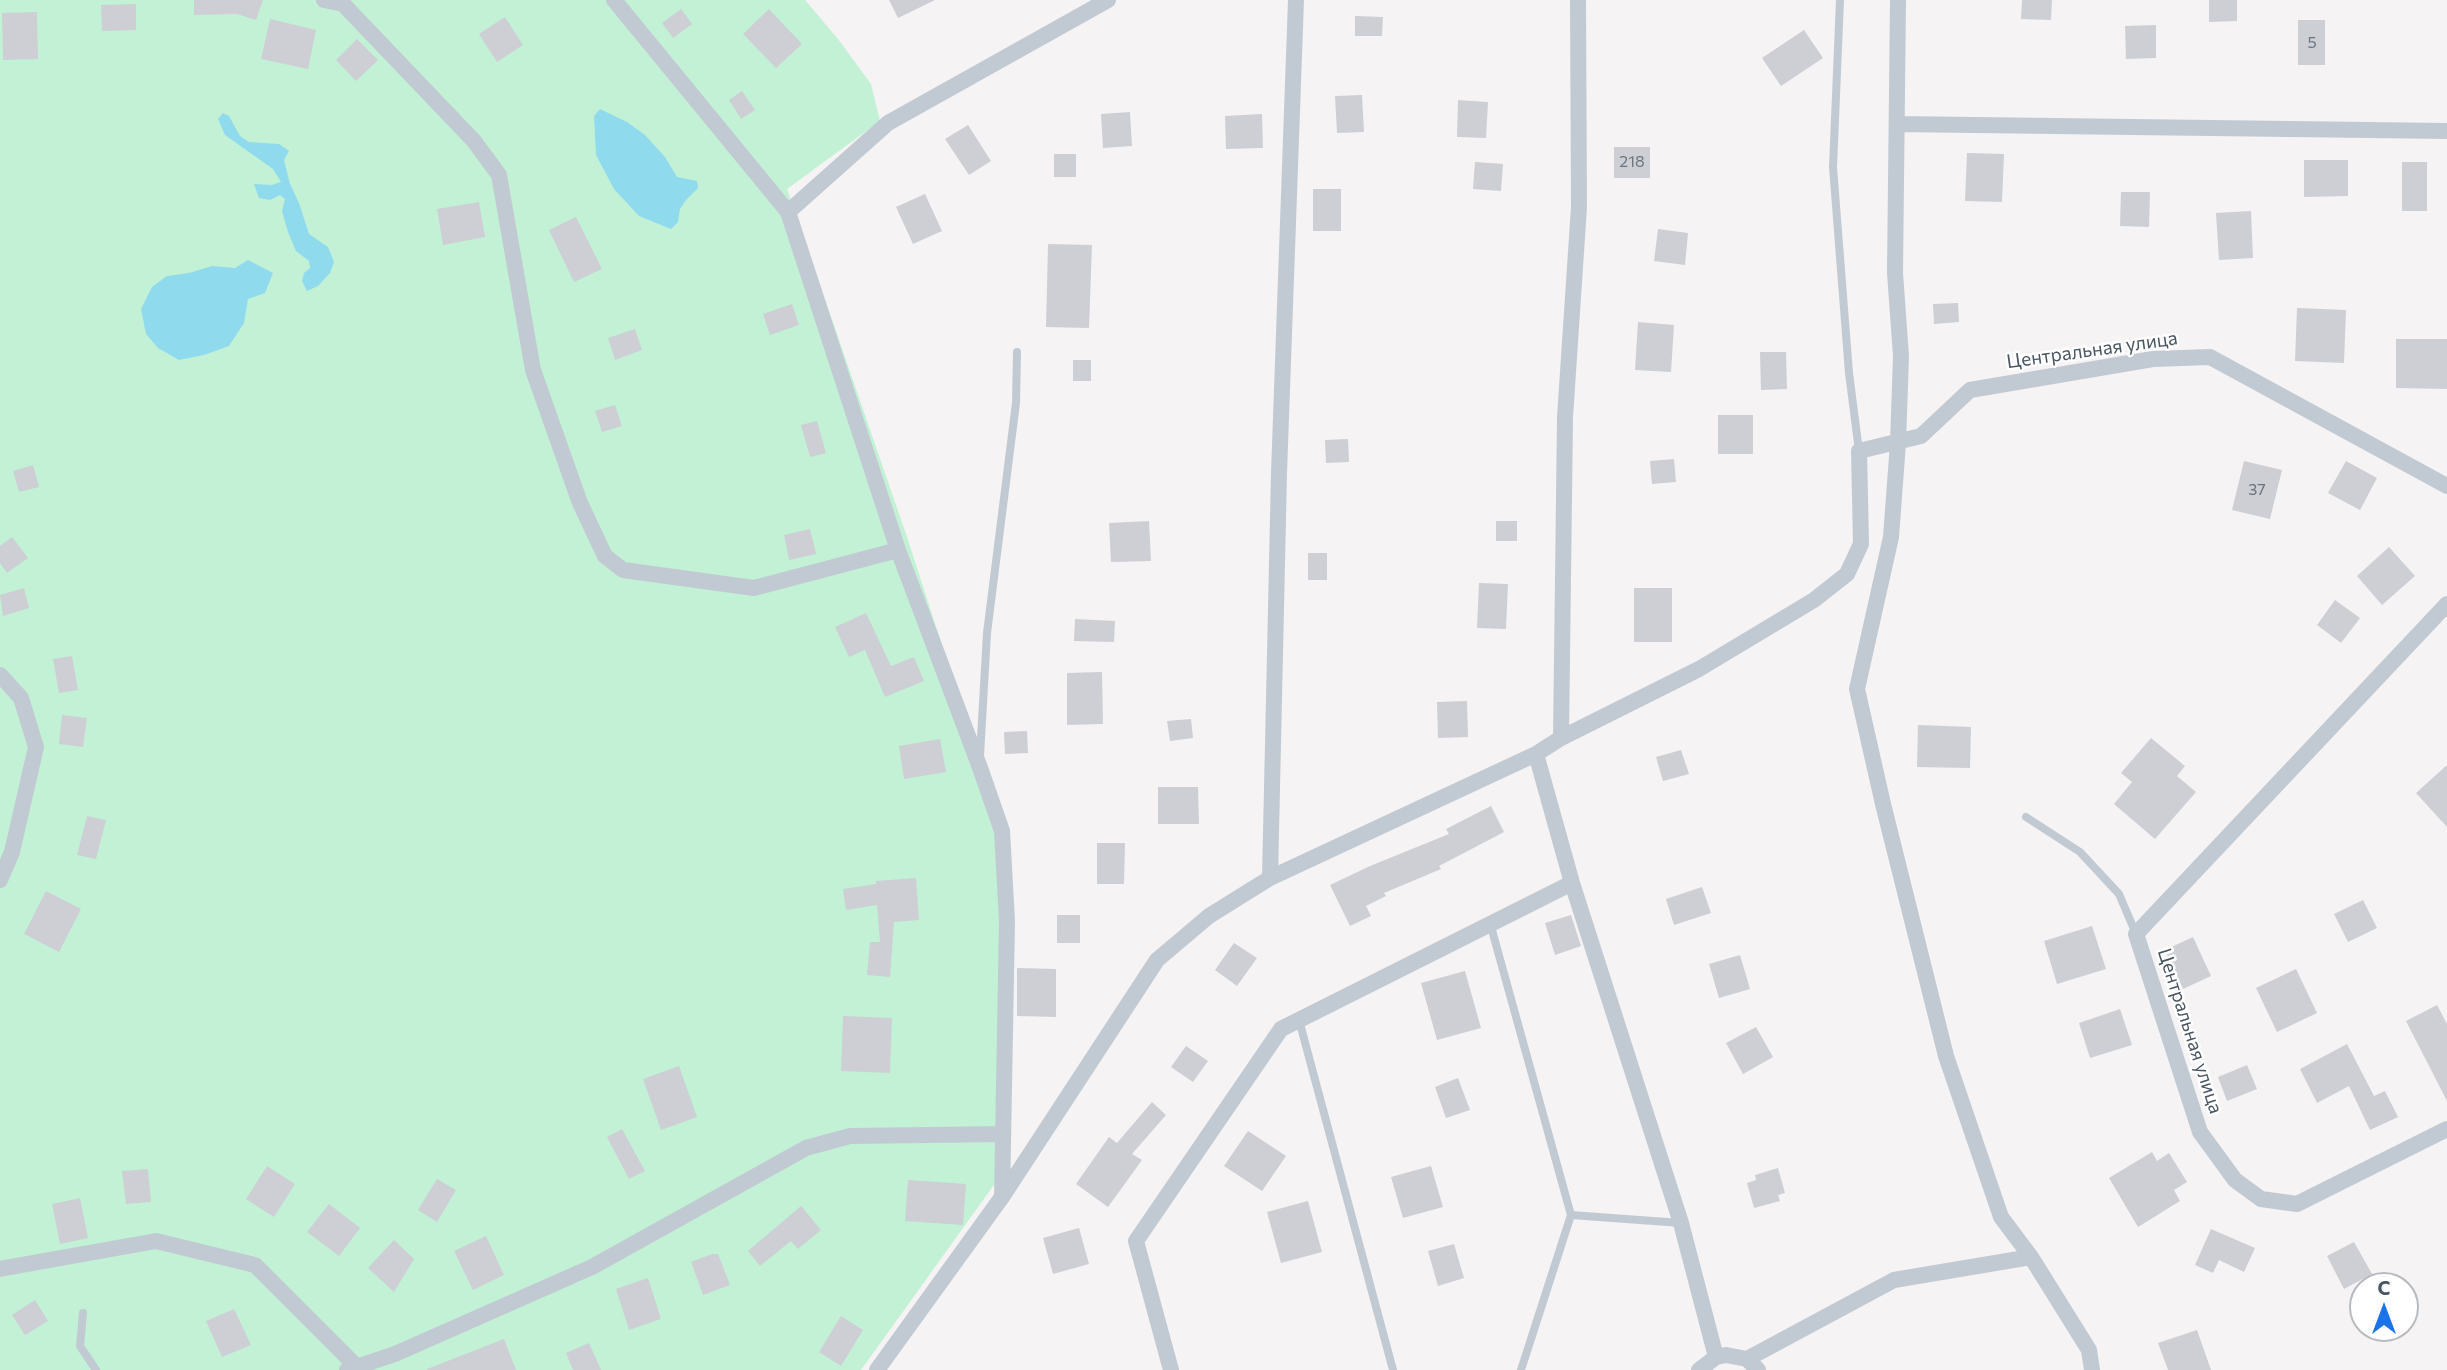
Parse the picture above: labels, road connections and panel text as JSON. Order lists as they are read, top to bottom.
{
  "streets": {
    "street": ["Центральная улица"]
  },
  "house_numbers": ["5", "218", "37"],
  "north": "top"
}
